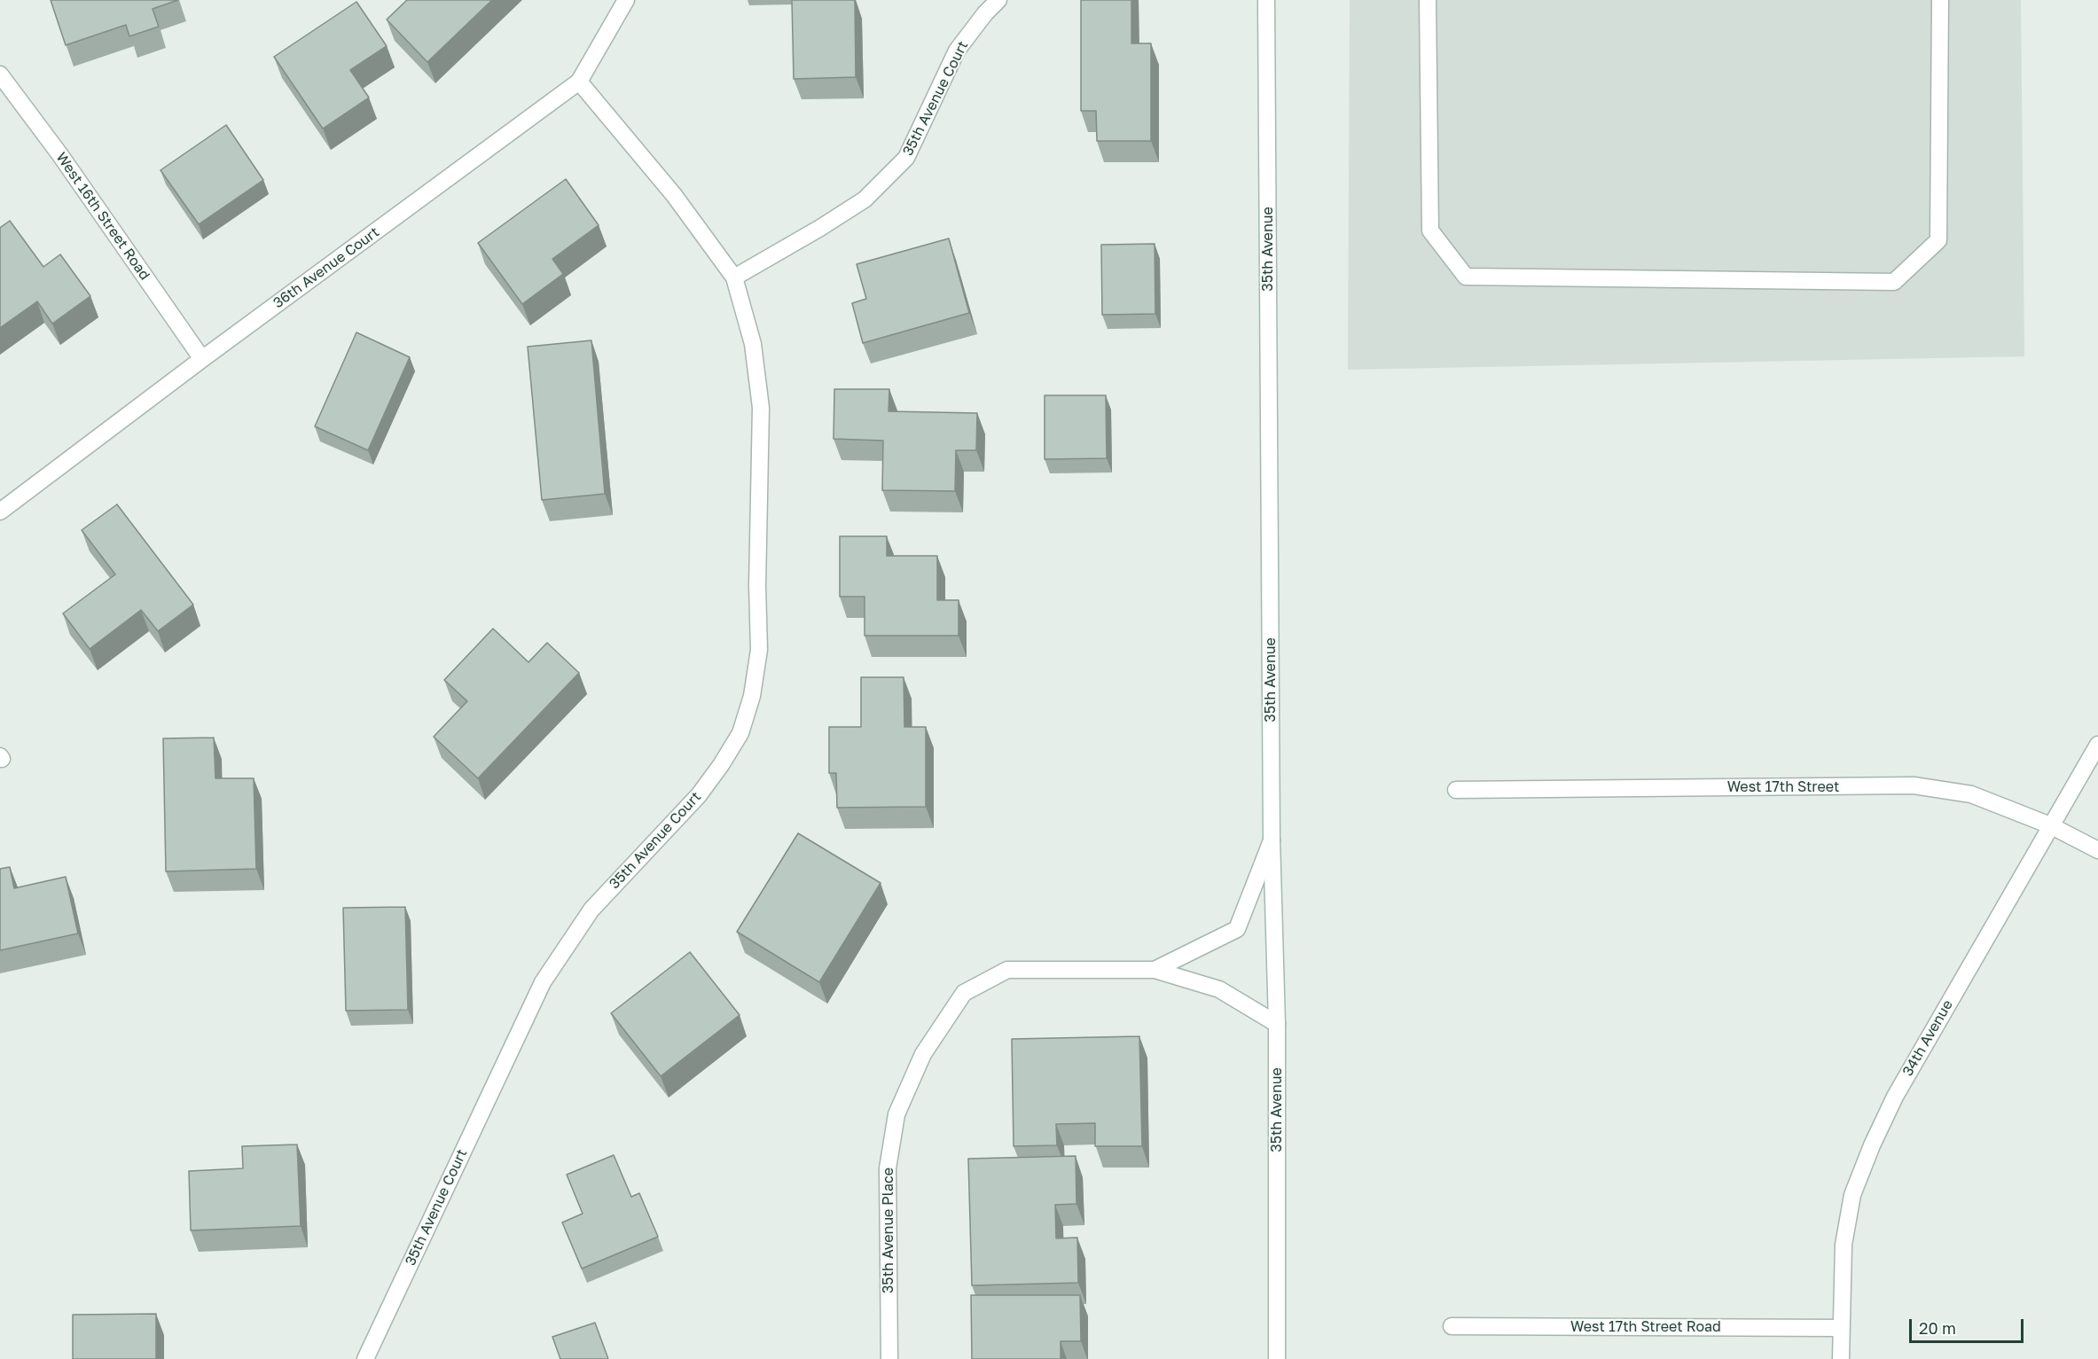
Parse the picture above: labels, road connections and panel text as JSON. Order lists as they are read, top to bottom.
{
  "streets": {
    "street": [
      "35th Avenue Court",
      "West 16th Street Road",
      "35th Avenue",
      "36th Avenue Court",
      "West 17th Street",
      "34th Avenue",
      "35th Avenue Place",
      "West 17th Street Road"
    ]
  },
  "crossings": [
    ["35th Avenue Court", "36th Avenue Court"],
    ["West 16th Street Road", "36th Avenue Court"],
    ["West 17th Street", "34th Avenue"],
    ["34th Avenue", "West 17th Street Road"]
  ],
  "scale_bar": "20 m"
}
